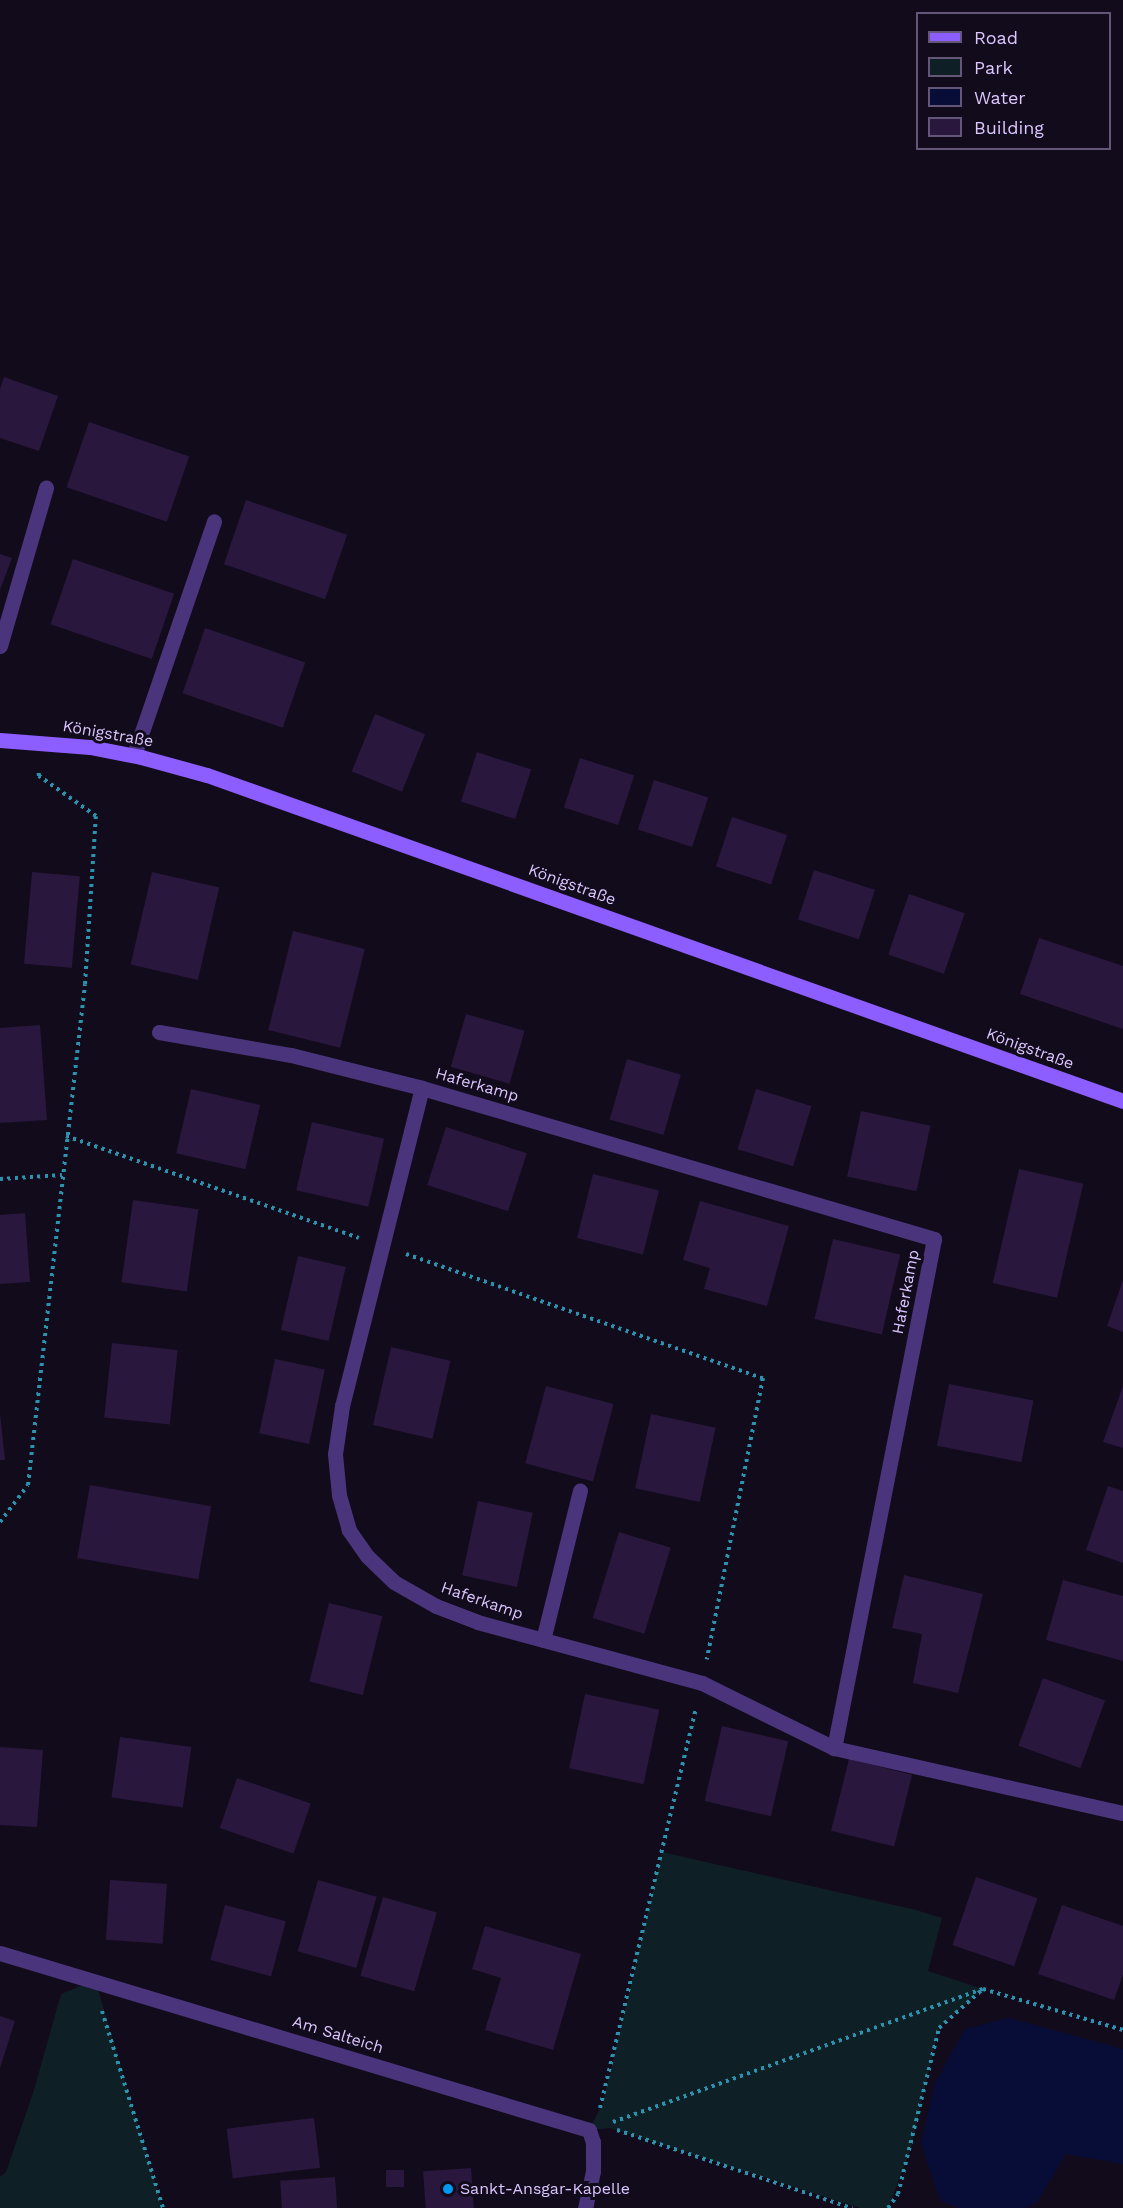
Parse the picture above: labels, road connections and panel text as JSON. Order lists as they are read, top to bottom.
{
  "streets": {
    "main road": ["Königstraße"],
    "street": ["Haferkamp", "Am Salteich"]
  },
  "places": ["Sankt-Ansgar-Kapelle"],
  "legend": [
    "Road",
    "Park",
    "Water",
    "Building"
  ]
}
